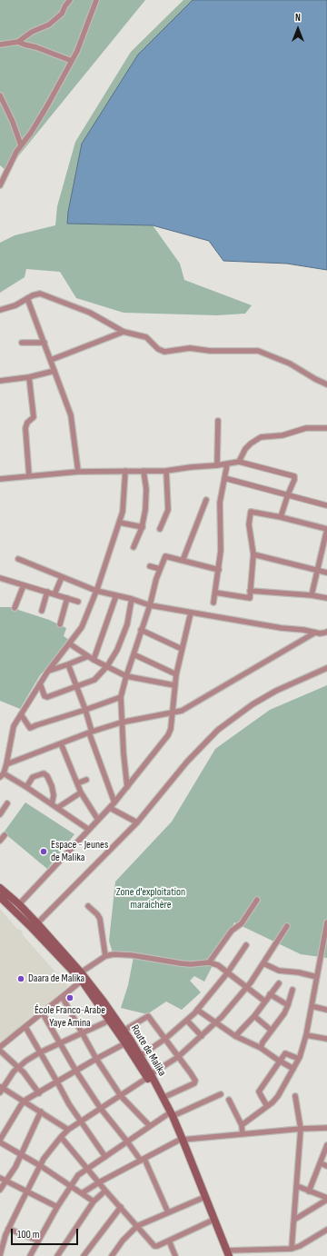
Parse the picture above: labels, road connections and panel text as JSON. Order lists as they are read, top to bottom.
{
  "streets": {
    "main road": ["Route de Malika"]
  },
  "parks": ["Zone d'exploitation maraichère"],
  "places": ["Espace - Jeunes de Malika", "Daara de Malika", "École Franco-Arabe Yaye Amina"],
  "scale_bar": "100 m",
  "north": "top"
}
